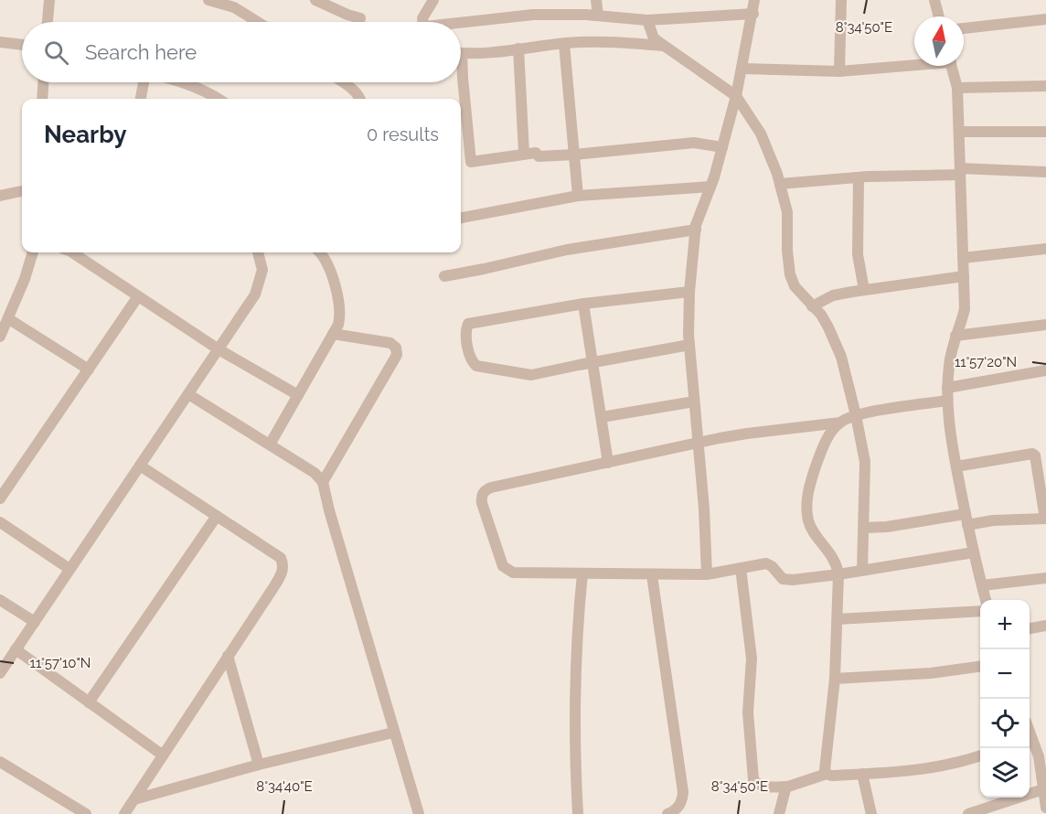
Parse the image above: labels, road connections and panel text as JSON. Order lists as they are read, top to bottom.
{
  "north": "top",
  "page": {
    "search": "Search here",
    "heading": ["Nearby", "0 results"],
    "map_buttons": ["+", "−"]
  },
  "coordinates": [
    "8°34'50\"E",
    "11°57'20\"N",
    "11°57'10\"N",
    "8°34'40\"E"
  ]
}
